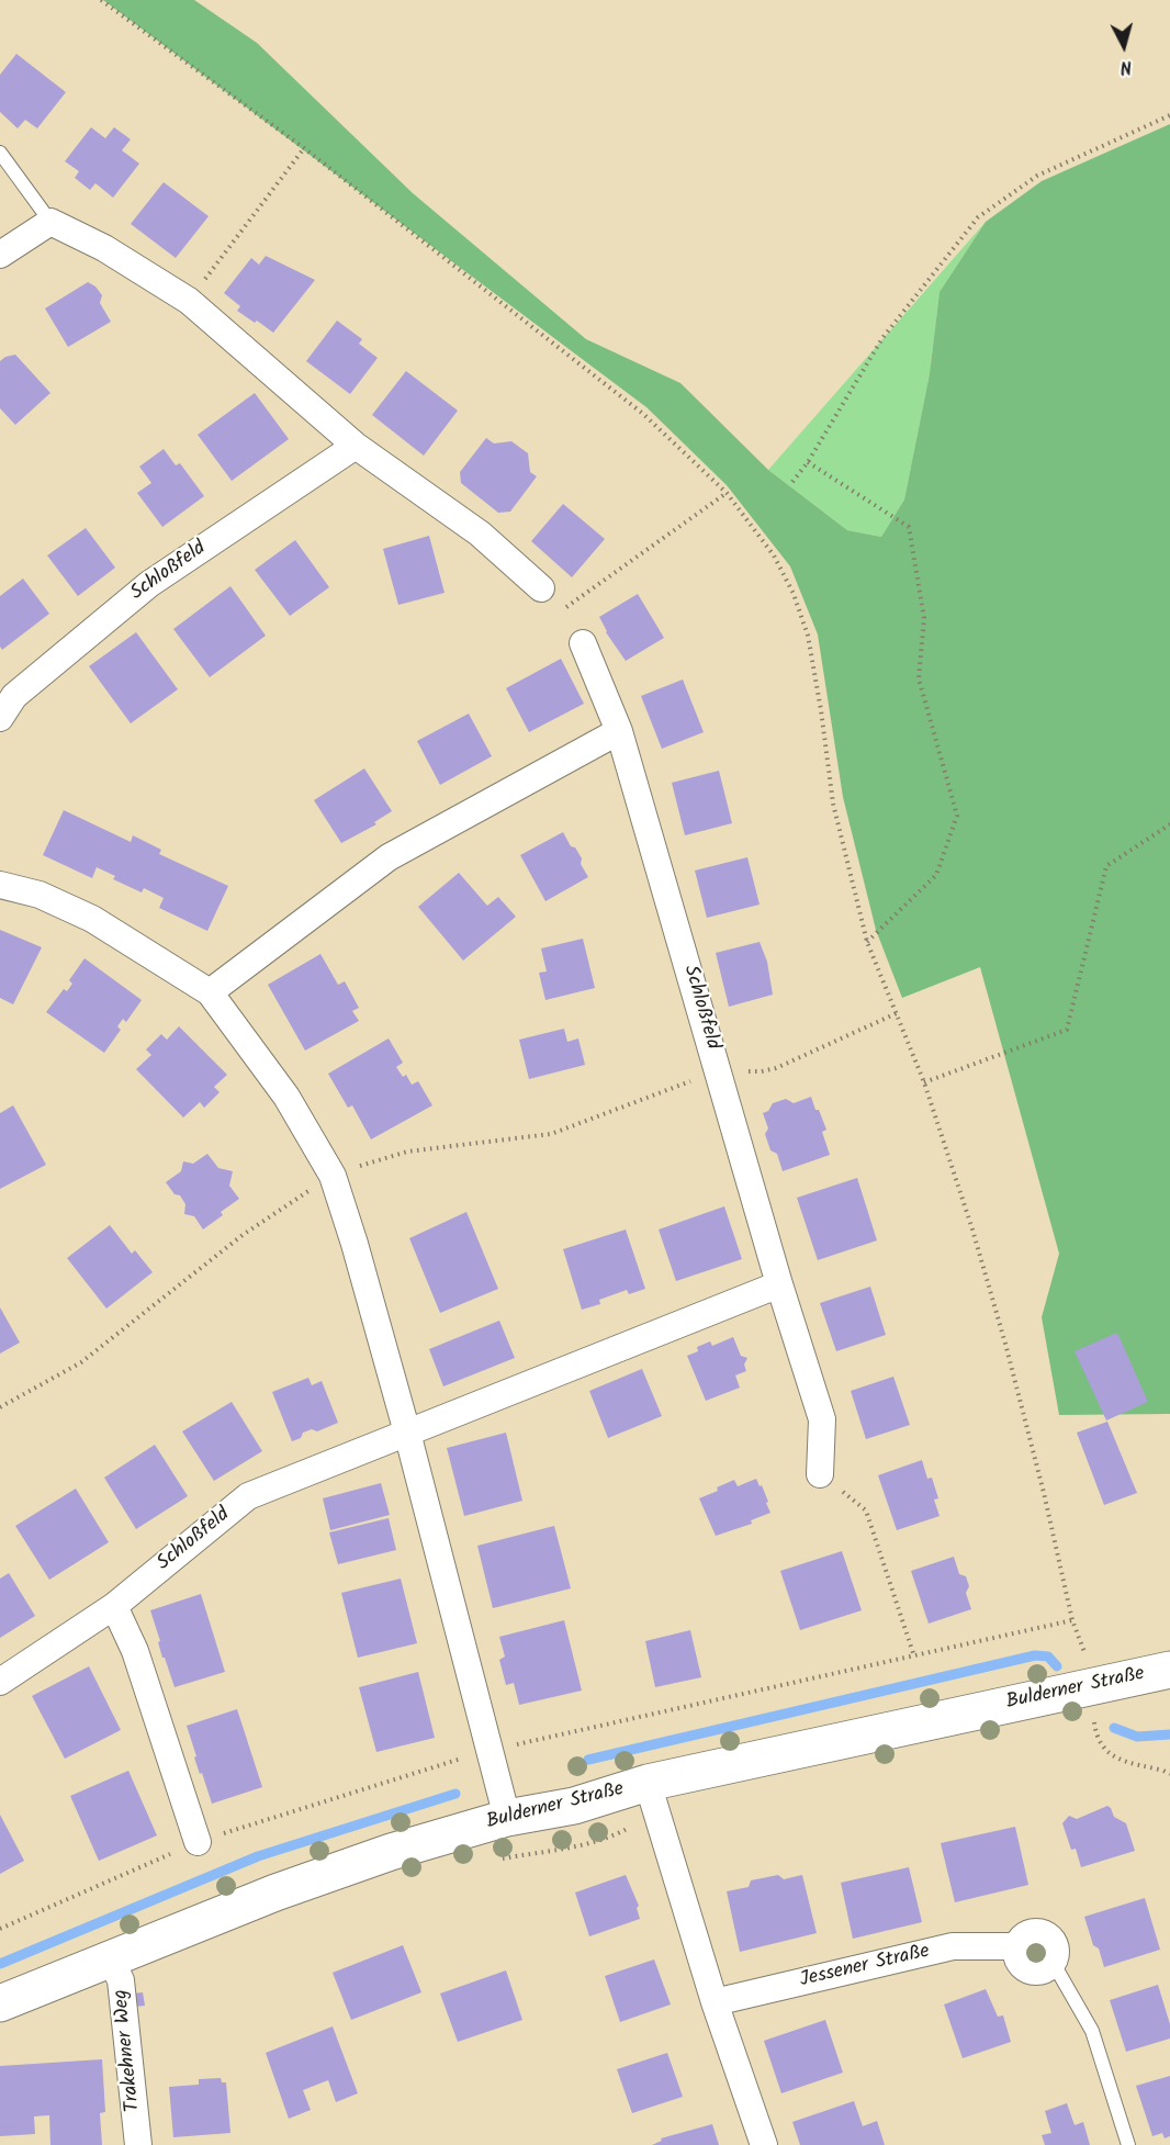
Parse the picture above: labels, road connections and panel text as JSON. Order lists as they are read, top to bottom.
{
  "streets": {
    "street": [
      "Schloßfeld",
      "Bulderner Straße",
      "Jessener Straße",
      "Trakehner Weg"
    ]
  },
  "crossings": [
    ["Bulderner Straße", "Trakehner Weg"]
  ],
  "north": "bottom"
}
